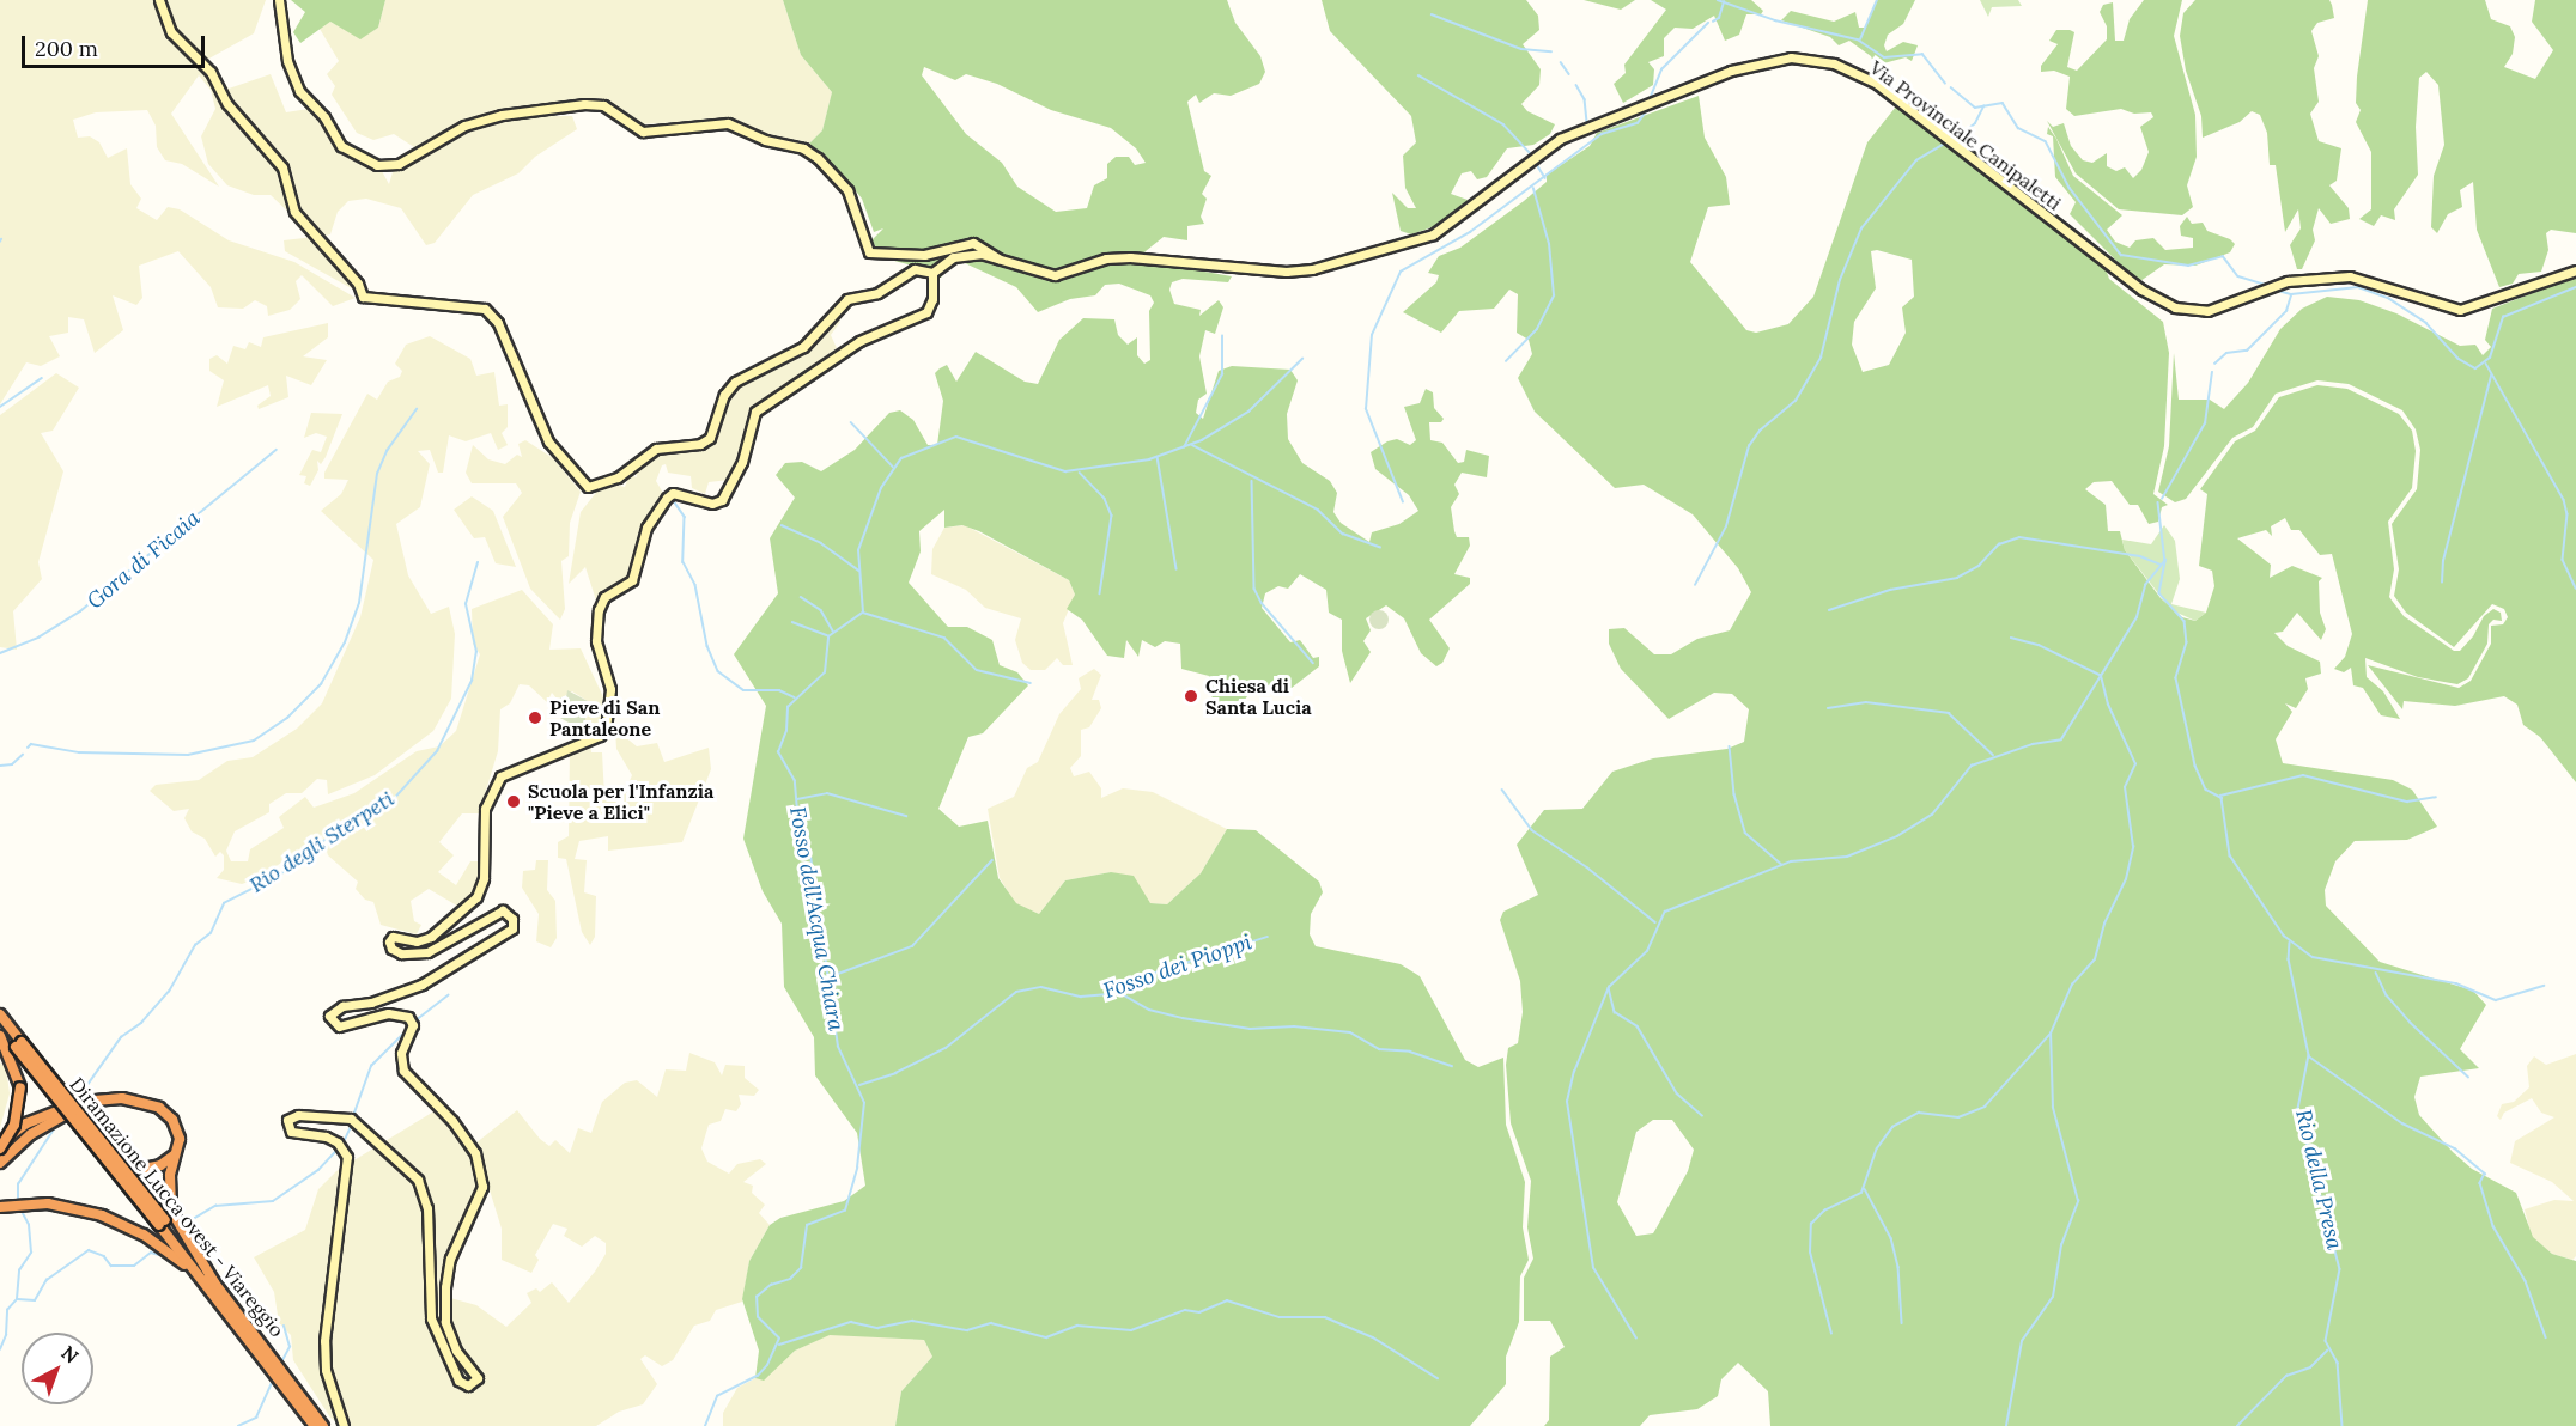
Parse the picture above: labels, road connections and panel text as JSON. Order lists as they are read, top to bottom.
{
  "streets": {
    "highway": ["Diramazione Lucca ovest - Viareggio"],
    "street": ["Via Provinciale Canipaletti"]
  },
  "water": [
    "Gora di Ficaia",
    "Rio degli Sterpeti",
    "Fosso dell'Acqua Chiara",
    "Fosso dei Pioppi",
    "Rio della Presa"
  ],
  "places": ["Chiesa di Santa Lucia", "Pieve di San Pantaleone", "Scuola per l'Infanzia \"Pieve a Elici\""],
  "scale_bar": "200 m",
  "north": "top right"
}
